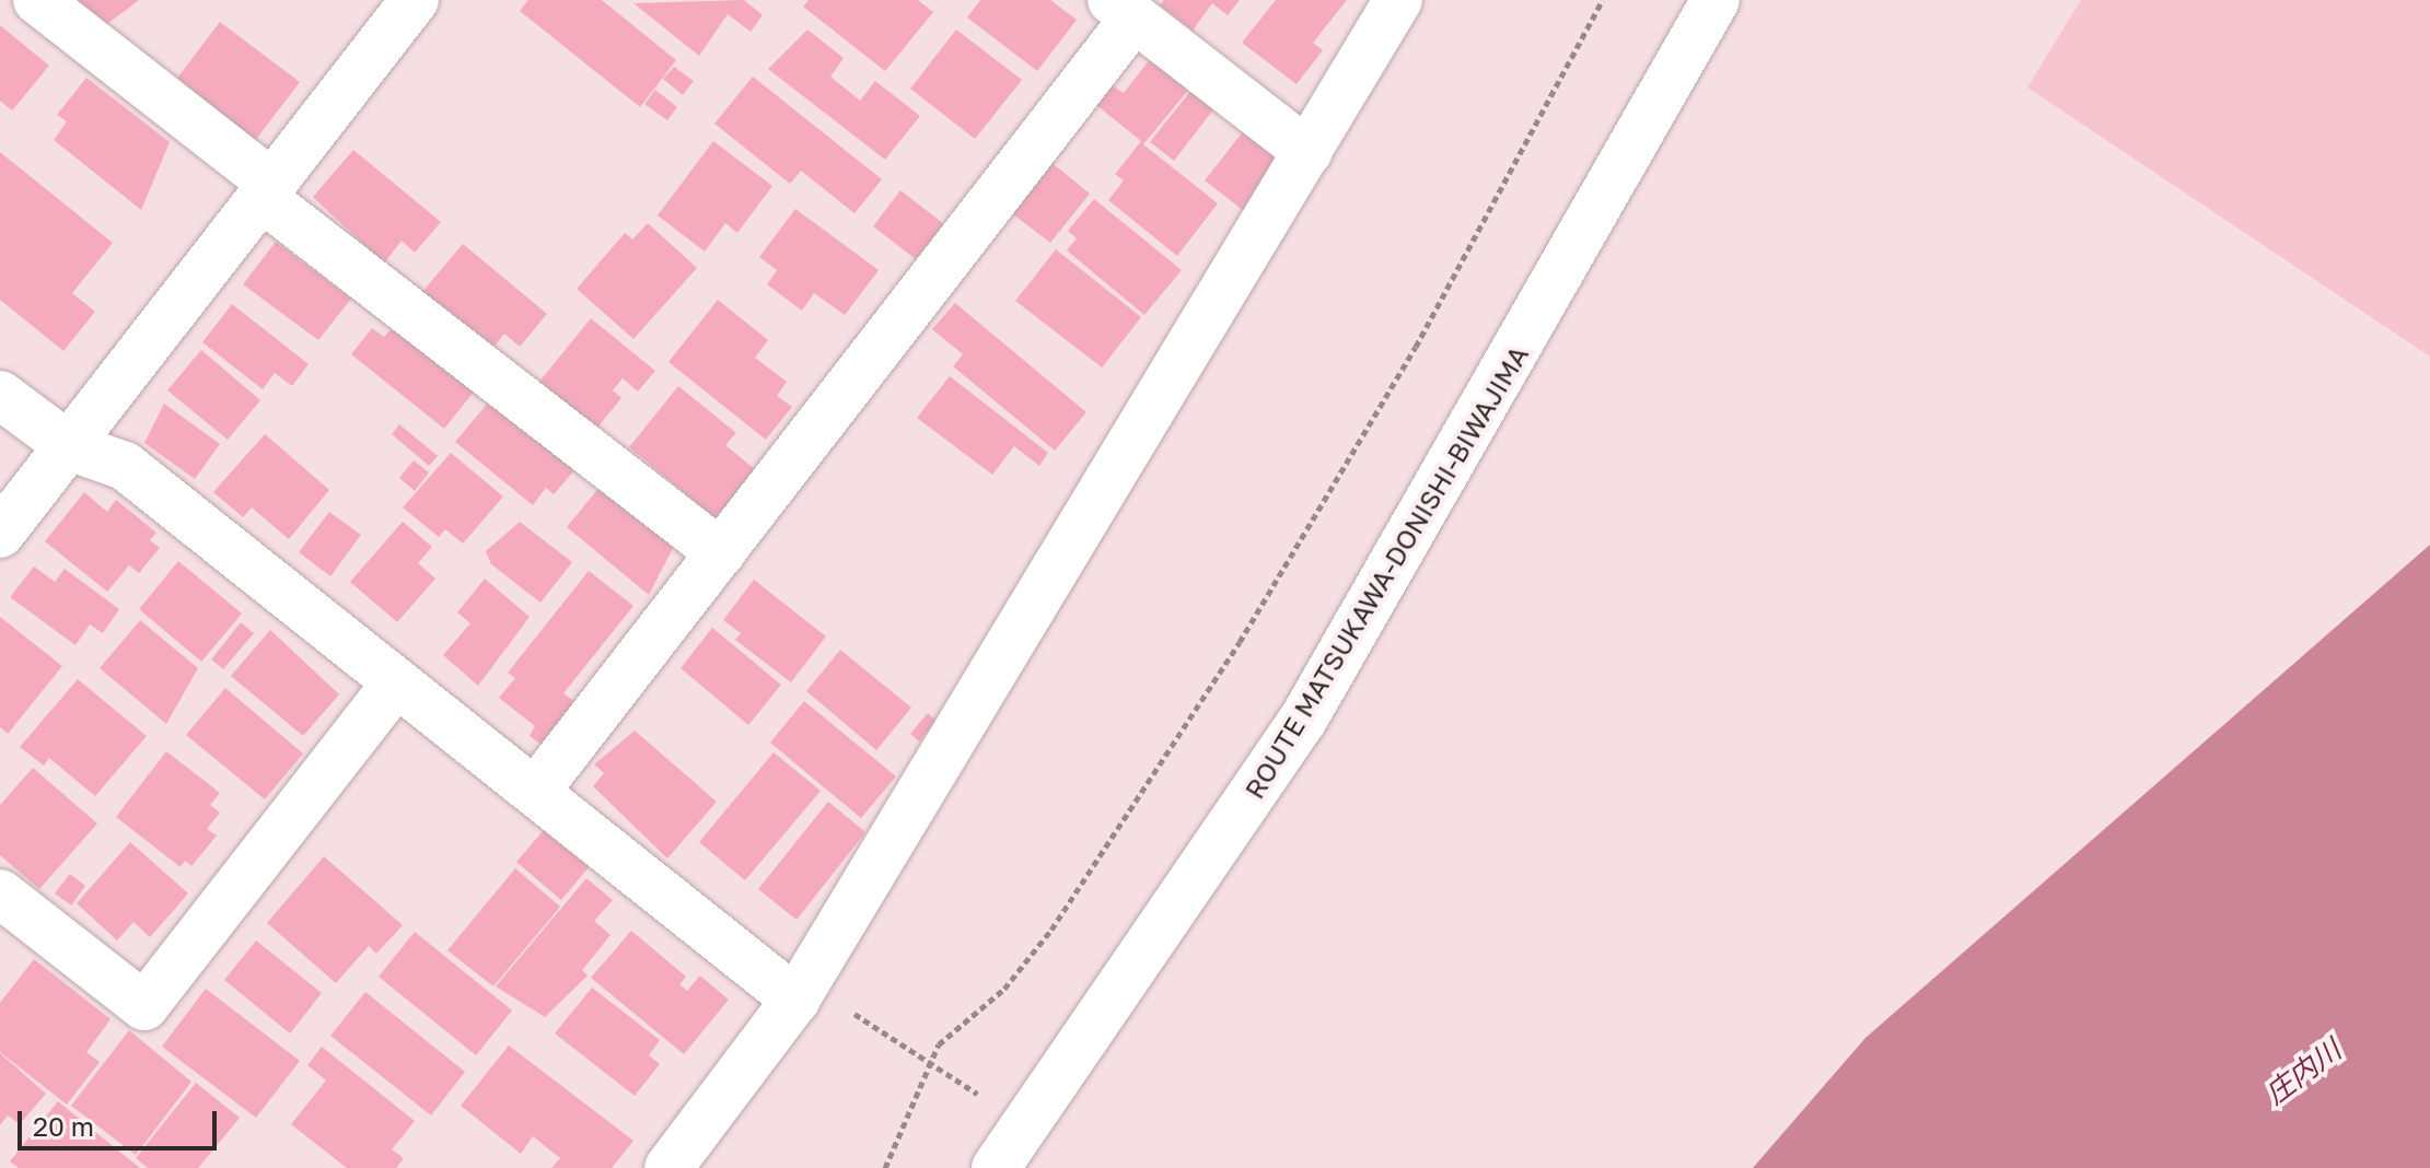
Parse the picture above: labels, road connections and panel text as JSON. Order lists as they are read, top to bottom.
{
  "streets": {
    "street": ["ROUTE MATSUKAWA-DONISHI-BIWAJIMA"]
  },
  "water": ["庄内川"],
  "scale_bar": "20 m"
}
